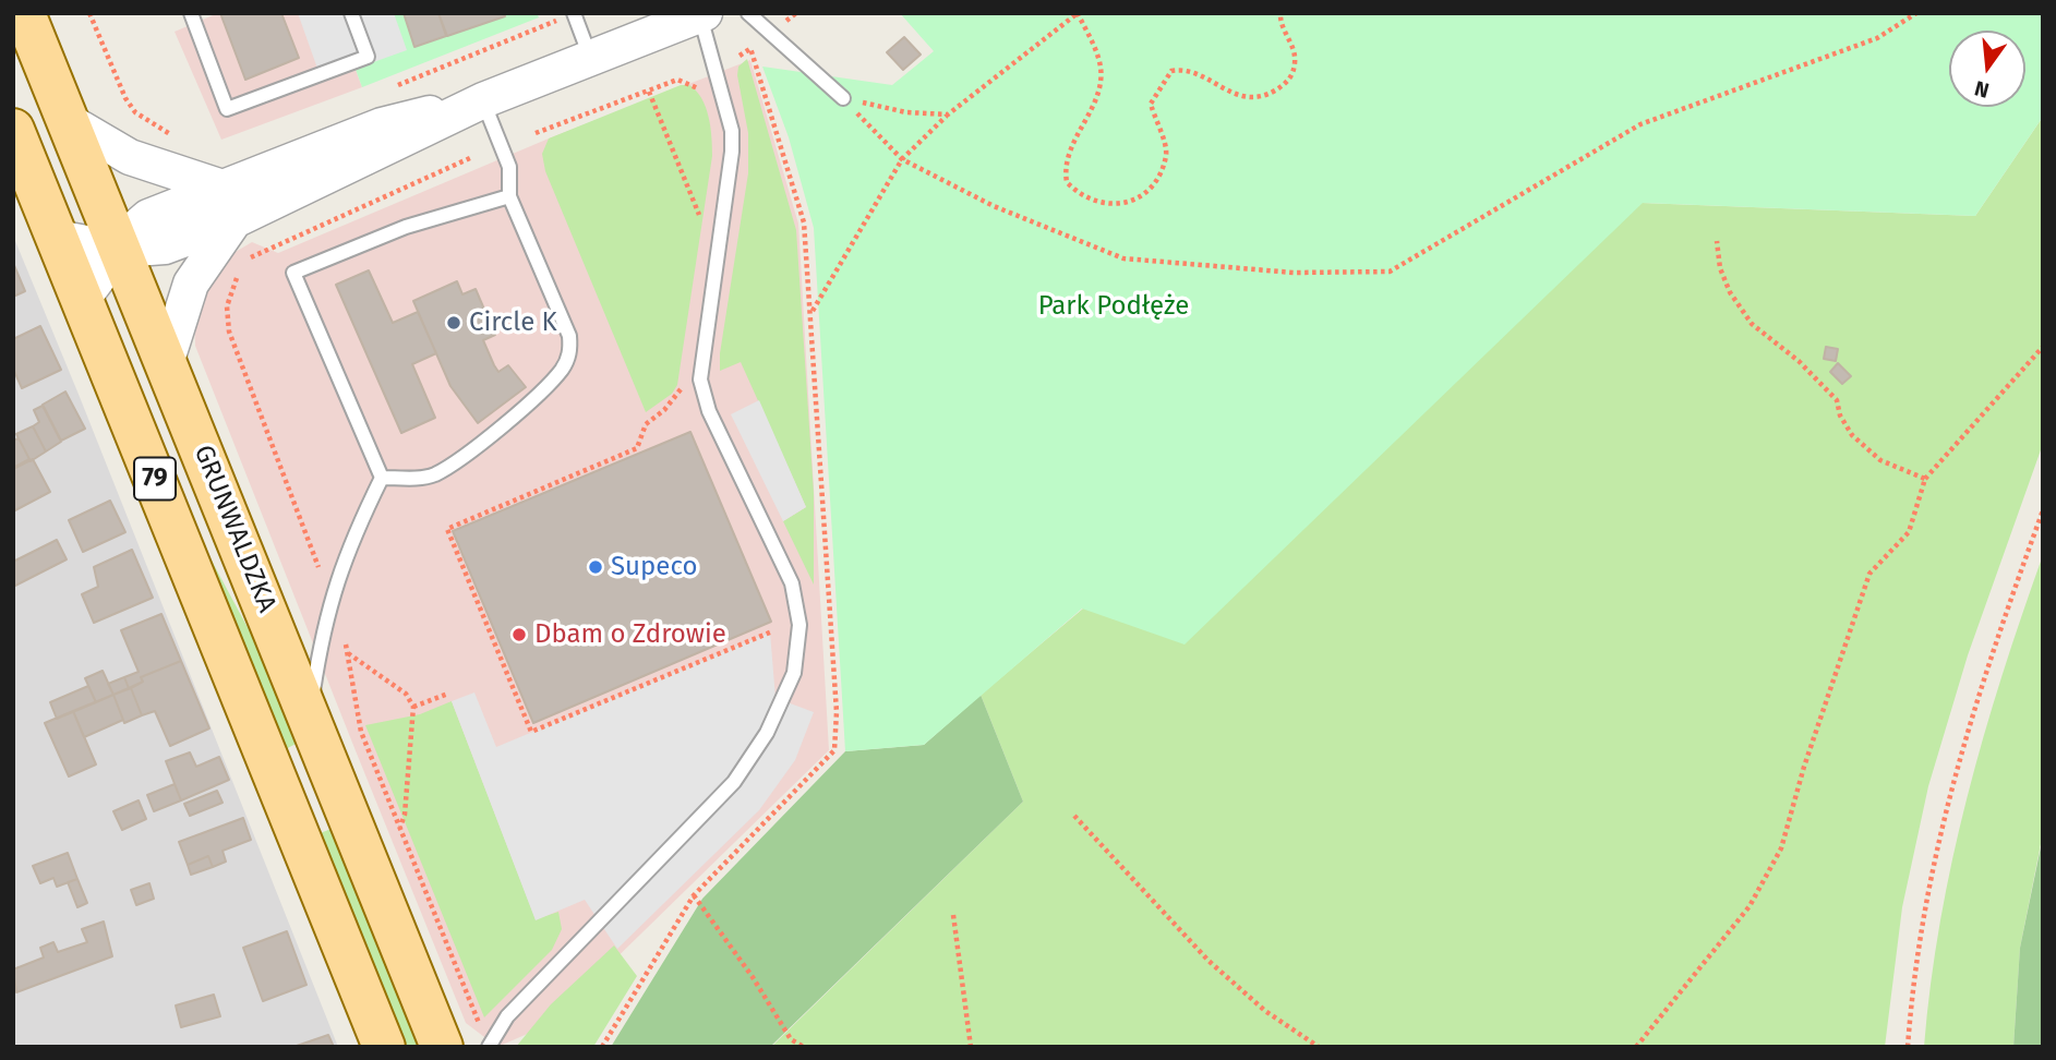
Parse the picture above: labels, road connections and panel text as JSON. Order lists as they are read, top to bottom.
{
  "streets": {
    "main road": ["79", "GRUNWALDZKA"]
  },
  "parks": ["Park Podłęże"],
  "places": ["Circle K", "Supeco", "Dbam o Zdrowie"],
  "north": "bottom"
}
